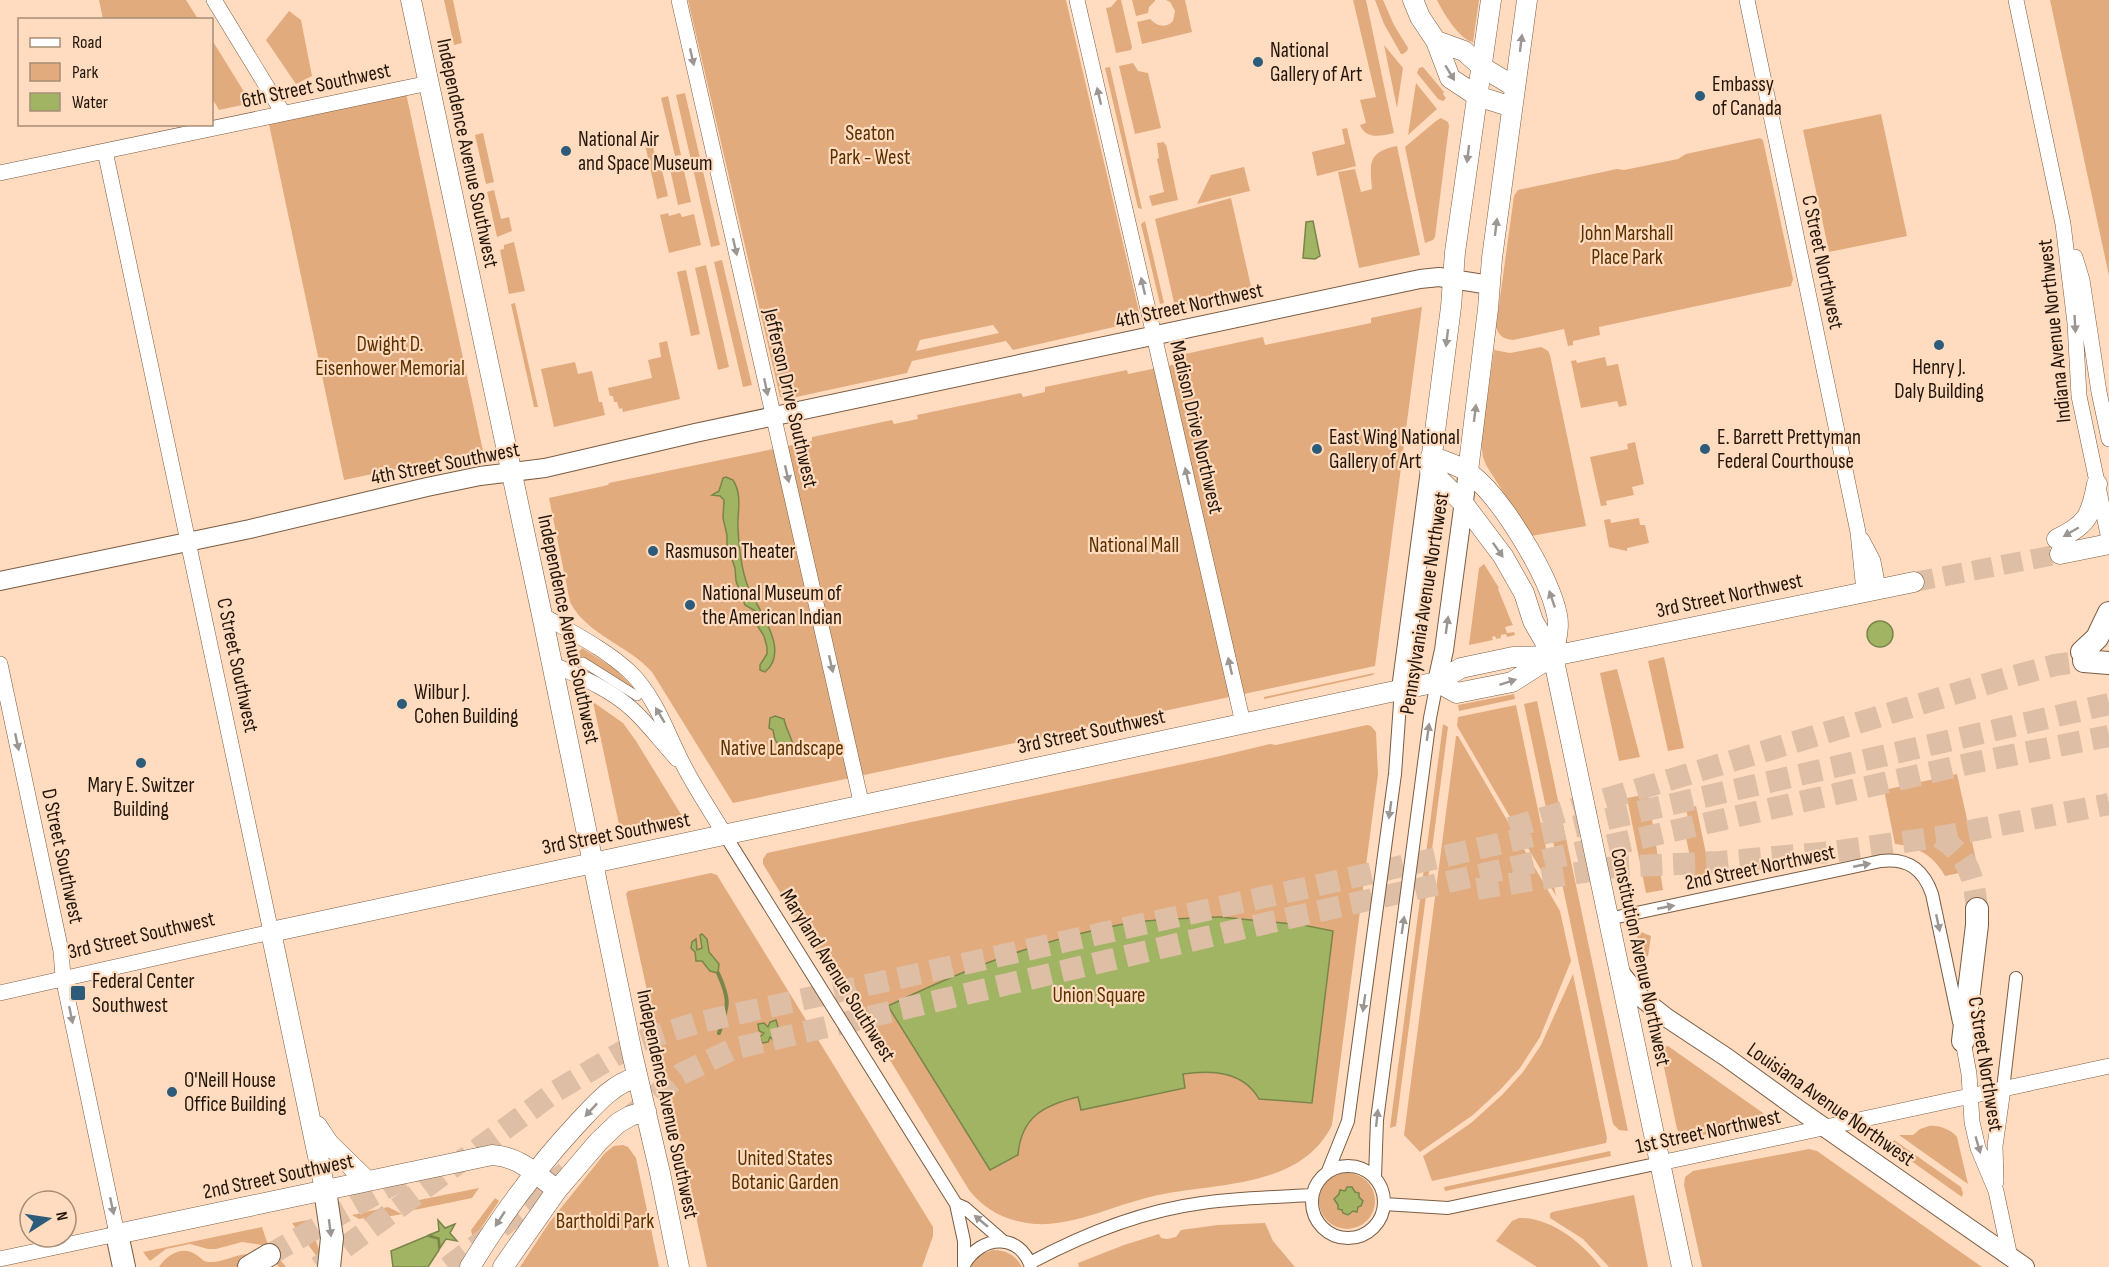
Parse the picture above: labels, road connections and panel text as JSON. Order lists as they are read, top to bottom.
{
  "streets": {
    "main road": [
      "Independence Avenue Southwest",
      "4th Street Northwest",
      "4th Street Southwest",
      "3rd Street Northwest",
      "Pennsylvania Avenue Northwest",
      "C Street Southwest",
      "3rd Street Southwest",
      "Constitution Avenue Northwest",
      "Louisiana Avenue Northwest",
      "2nd Street Southwest"
    ],
    "street": [
      "6th Street Southwest",
      "C Street Northwest",
      "Indiana Avenue Northwest",
      "Jefferson Drive Southwest",
      "Madison Drive Northwest",
      "D Street Southwest",
      "2nd Street Northwest",
      "Maryland Avenue Southwest",
      "1st Street Northwest"
    ]
  },
  "crossings": [
    ["6th Street Southwest", "Independence Avenue Southwest"],
    ["6th Street Southwest", "C Street Southwest"],
    ["Independence Avenue Southwest", "4th Street Southwest"],
    ["Independence Avenue Southwest", "3rd Street Southwest"],
    ["Independence Avenue Southwest", "Maryland Avenue Southwest"],
    ["C Street Northwest", "3rd Street Northwest"],
    ["C Street Northwest", "2nd Street Northwest"],
    ["C Street Northwest", "Louisiana Avenue Northwest"],
    ["C Street Northwest", "1st Street Northwest"],
    ["4th Street Northwest", "Madison Drive Northwest"],
    ["4th Street Northwest", "4th Street Southwest"],
    ["4th Street Northwest", "Pennsylvania Avenue Northwest"],
    ["Jefferson Drive Southwest", "4th Street Southwest"],
    ["Jefferson Drive Southwest", "3rd Street Southwest"],
    ["Madison Drive Northwest", "3rd Street Northwest"],
    ["Madison Drive Northwest", "3rd Street Southwest"],
    ["4th Street Southwest", "C Street Southwest"],
    ["3rd Street Northwest", "Pennsylvania Avenue Northwest"],
    ["3rd Street Northwest", "3rd Street Southwest"],
    ["3rd Street Northwest", "Constitution Avenue Northwest"],
    ["Pennsylvania Avenue Northwest", "Constitution Avenue Northwest"],
    ["Pennsylvania Avenue Northwest", "1st Street Northwest"],
    ["C Street Southwest", "3rd Street Southwest"],
    ["C Street Southwest", "2nd Street Southwest"],
    ["3rd Street Southwest", "D Street Southwest"],
    ["3rd Street Southwest", "Maryland Avenue Southwest"],
    ["D Street Southwest", "2nd Street Southwest"],
    ["2nd Street Northwest", "Constitution Avenue Northwest"],
    ["Constitution Avenue Northwest", "Louisiana Avenue Northwest"],
    ["Constitution Avenue Northwest", "1st Street Northwest"],
    ["Louisiana Avenue Northwest", "1st Street Northwest"]
  ],
  "one_way": [
    "Jefferson Drive Southwest",
    "Madison Drive Northwest",
    "D Street Southwest",
    "2nd Street Northwest"
  ],
  "parks": [
    "Seaton Park - West",
    "John Marshall Place Park",
    "Dwight D. Eisenhower Memorial",
    "National Mall",
    "Native Landscape",
    "Union Square",
    "United States Botanic Garden",
    "Bartholdi Park"
  ],
  "places": {
    "other": [
      "National Gallery of Art",
      "Embassy of Canada",
      "National Air and Space Museum",
      "Henry J. Daly Building",
      "East Wing National Gallery of Art",
      "E. Barrett Prettyman Federal Courthouse",
      "Rasmuson Theater",
      "National Museum of the American Indian",
      "Wilbur J. Cohen Building",
      "Mary E. Switzer Building",
      "O'Neill House Office Building"
    ],
    "transit": ["Federal Center Southwest"]
  },
  "legend": ["Road", "Park", "Water"],
  "north": "right"
}
